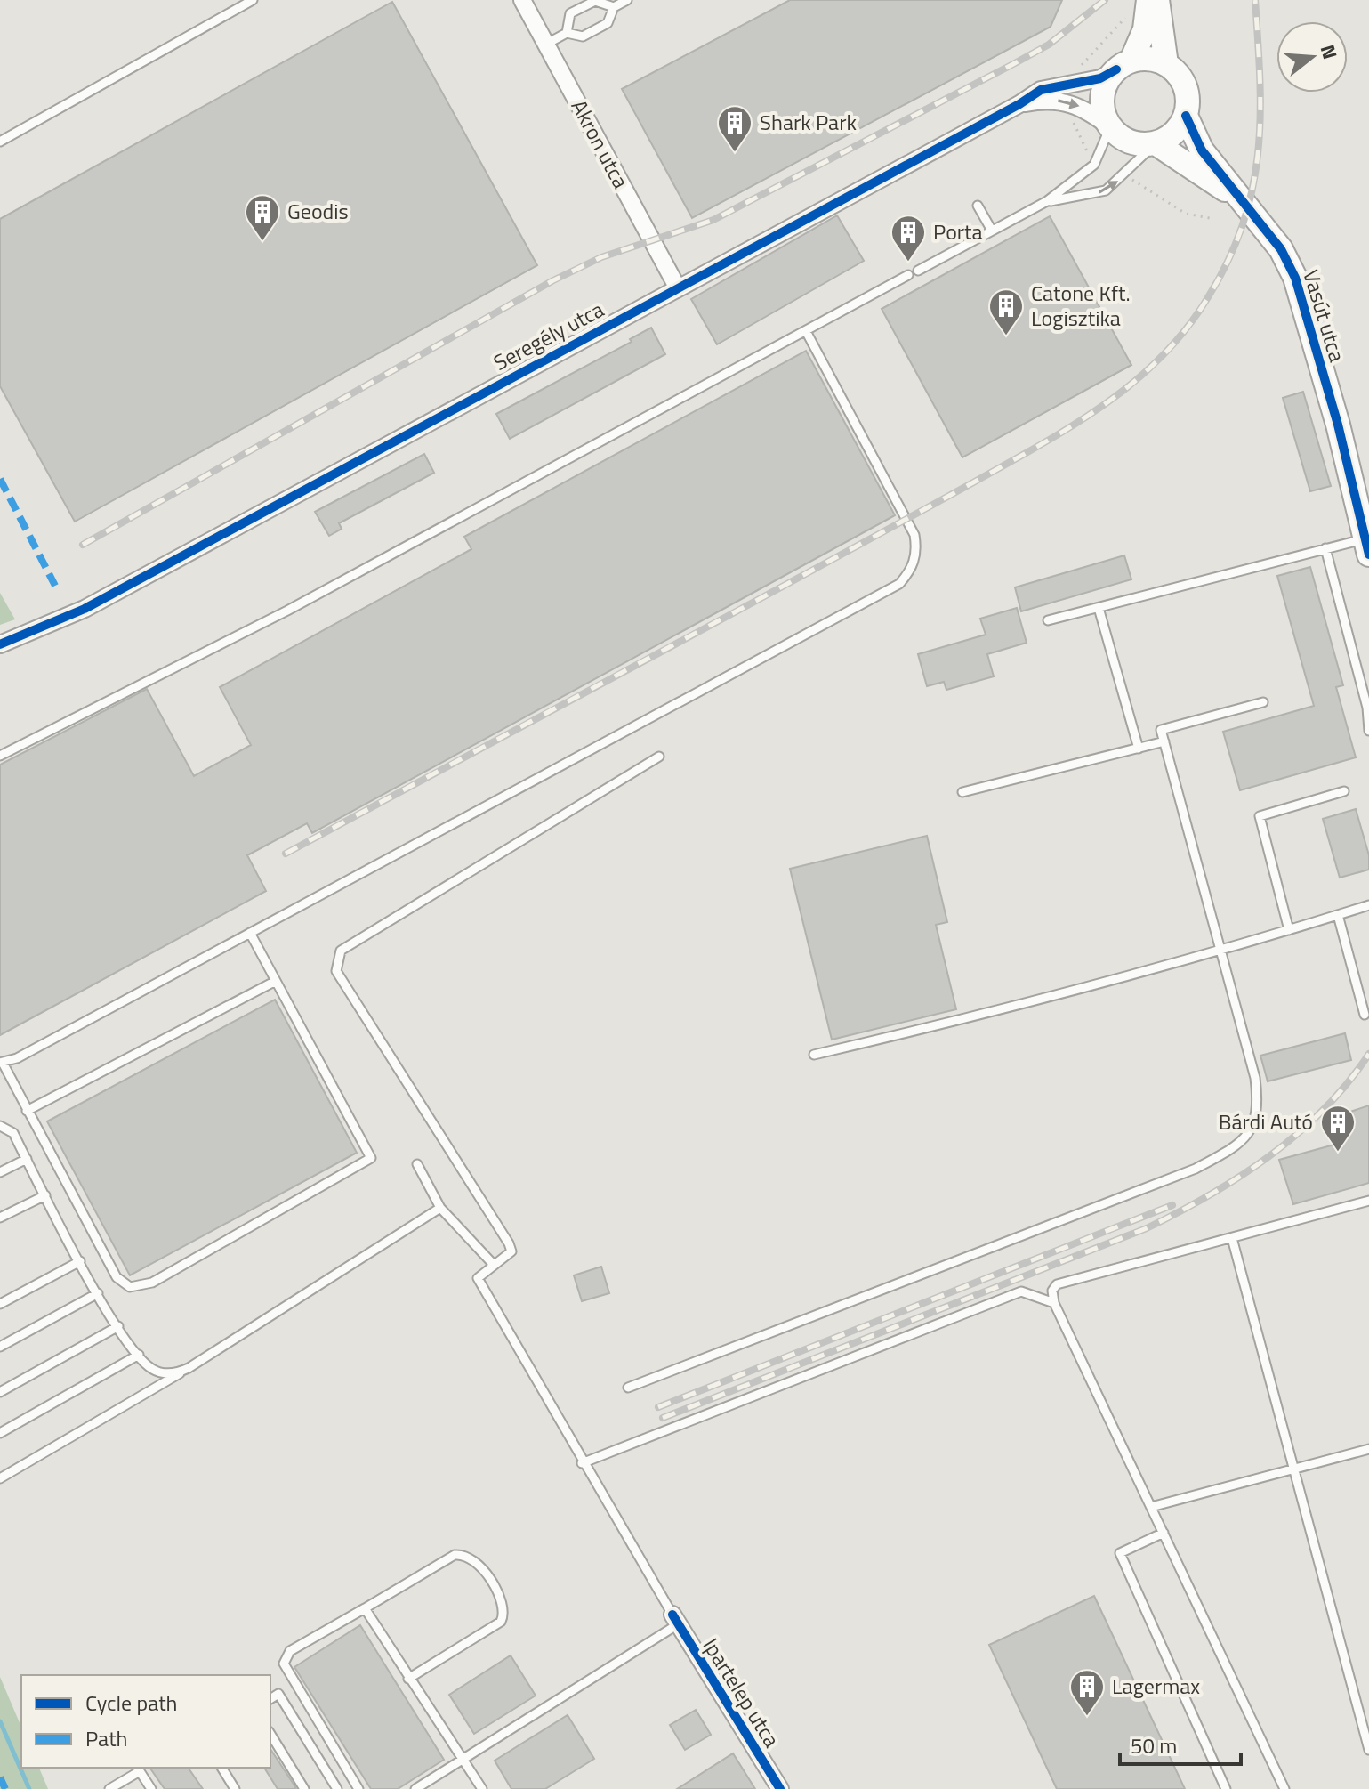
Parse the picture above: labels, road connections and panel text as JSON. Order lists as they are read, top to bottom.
{
  "streets": {
    "street": [
      "Akron utca",
      "Vasút utca",
      "Seregély utca",
      "Ipartelep utca"
    ]
  },
  "crossings": [
    ["Akron utca", "Seregély utca"],
    ["Vasút utca", "Seregély utca"]
  ],
  "places": {
    "building": [
      "Shark Park",
      "Geodis",
      "Porta",
      "Catone Kft. Logisztika",
      "Bárdi Autó",
      "Lagermax"
    ]
  },
  "legend": ["Cycle path", "Path"],
  "scale_bar": "50 m",
  "north": "right"
}
